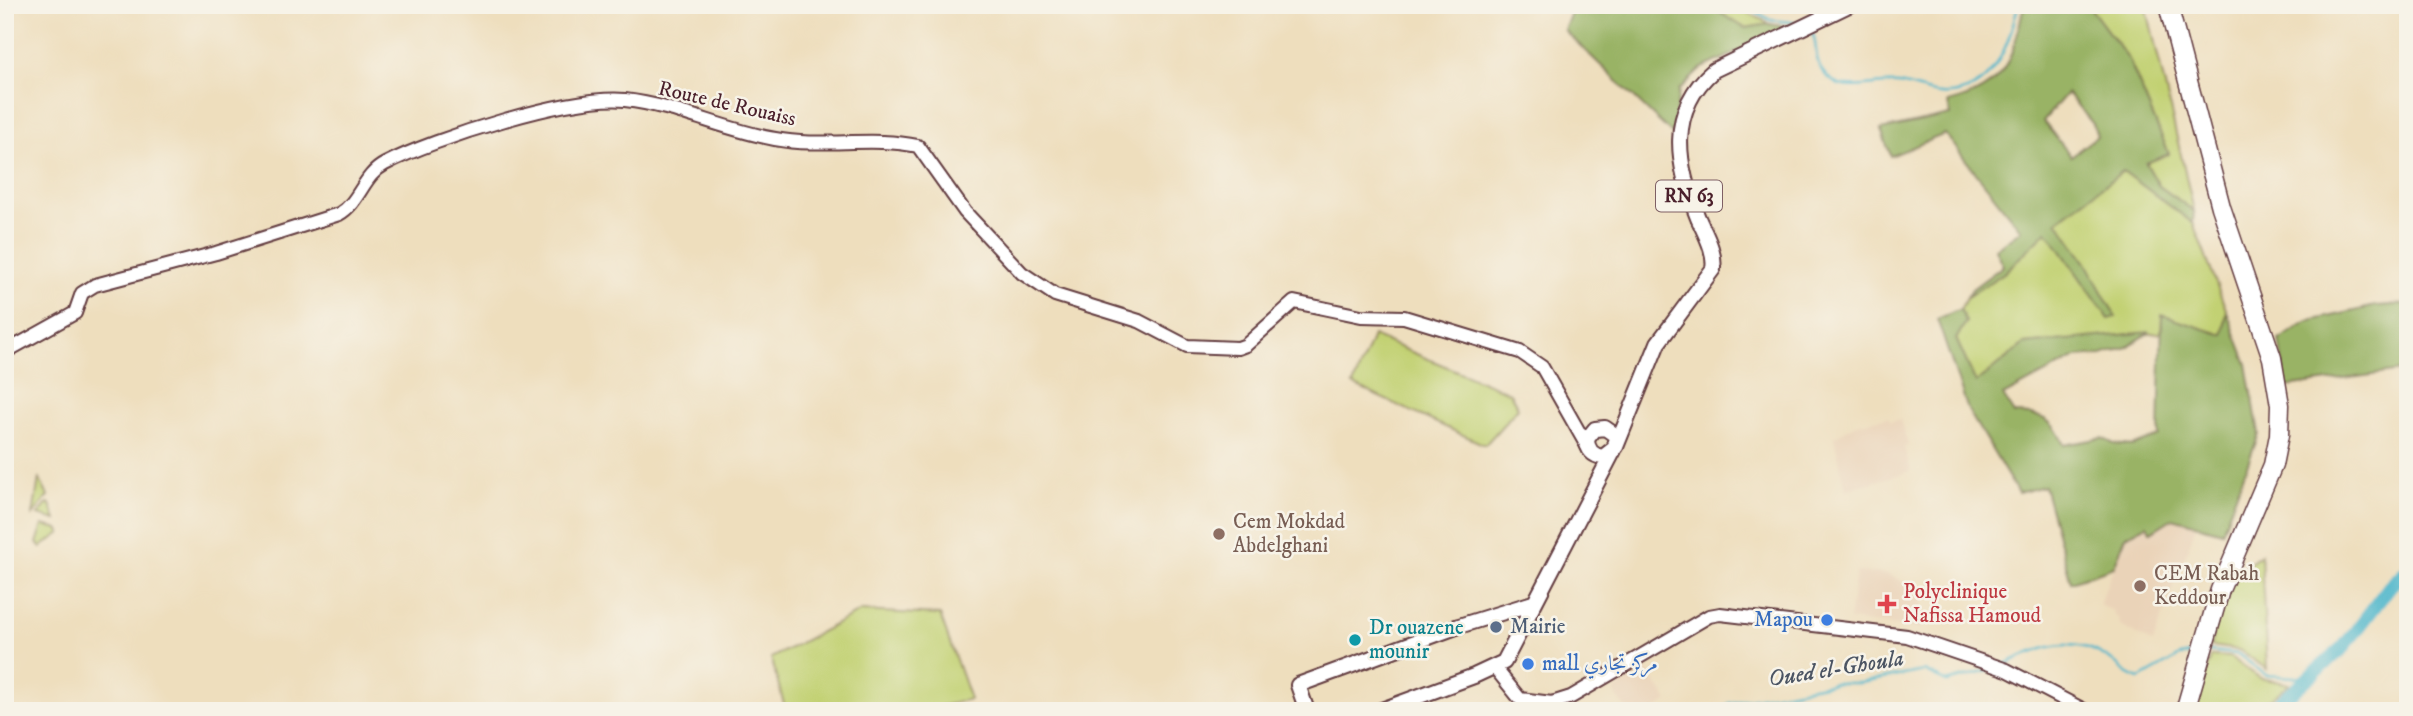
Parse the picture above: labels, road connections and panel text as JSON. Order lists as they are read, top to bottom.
{
  "streets": {
    "main road": ["RN 63"],
    "street": ["Route de Rouaiss"]
  },
  "water": ["Oued el-Ghoula"],
  "places": {
    "other": [
      "Cem Mokdad Abdelghani",
      "CEM Rabah Keddour",
      "Mapou",
      "Mairie",
      "Dr ouazene mounir",
      "mall مركز تجاري"
    ],
    "health": ["Polyclinique Nafissa Hamoud"]
  }
}
